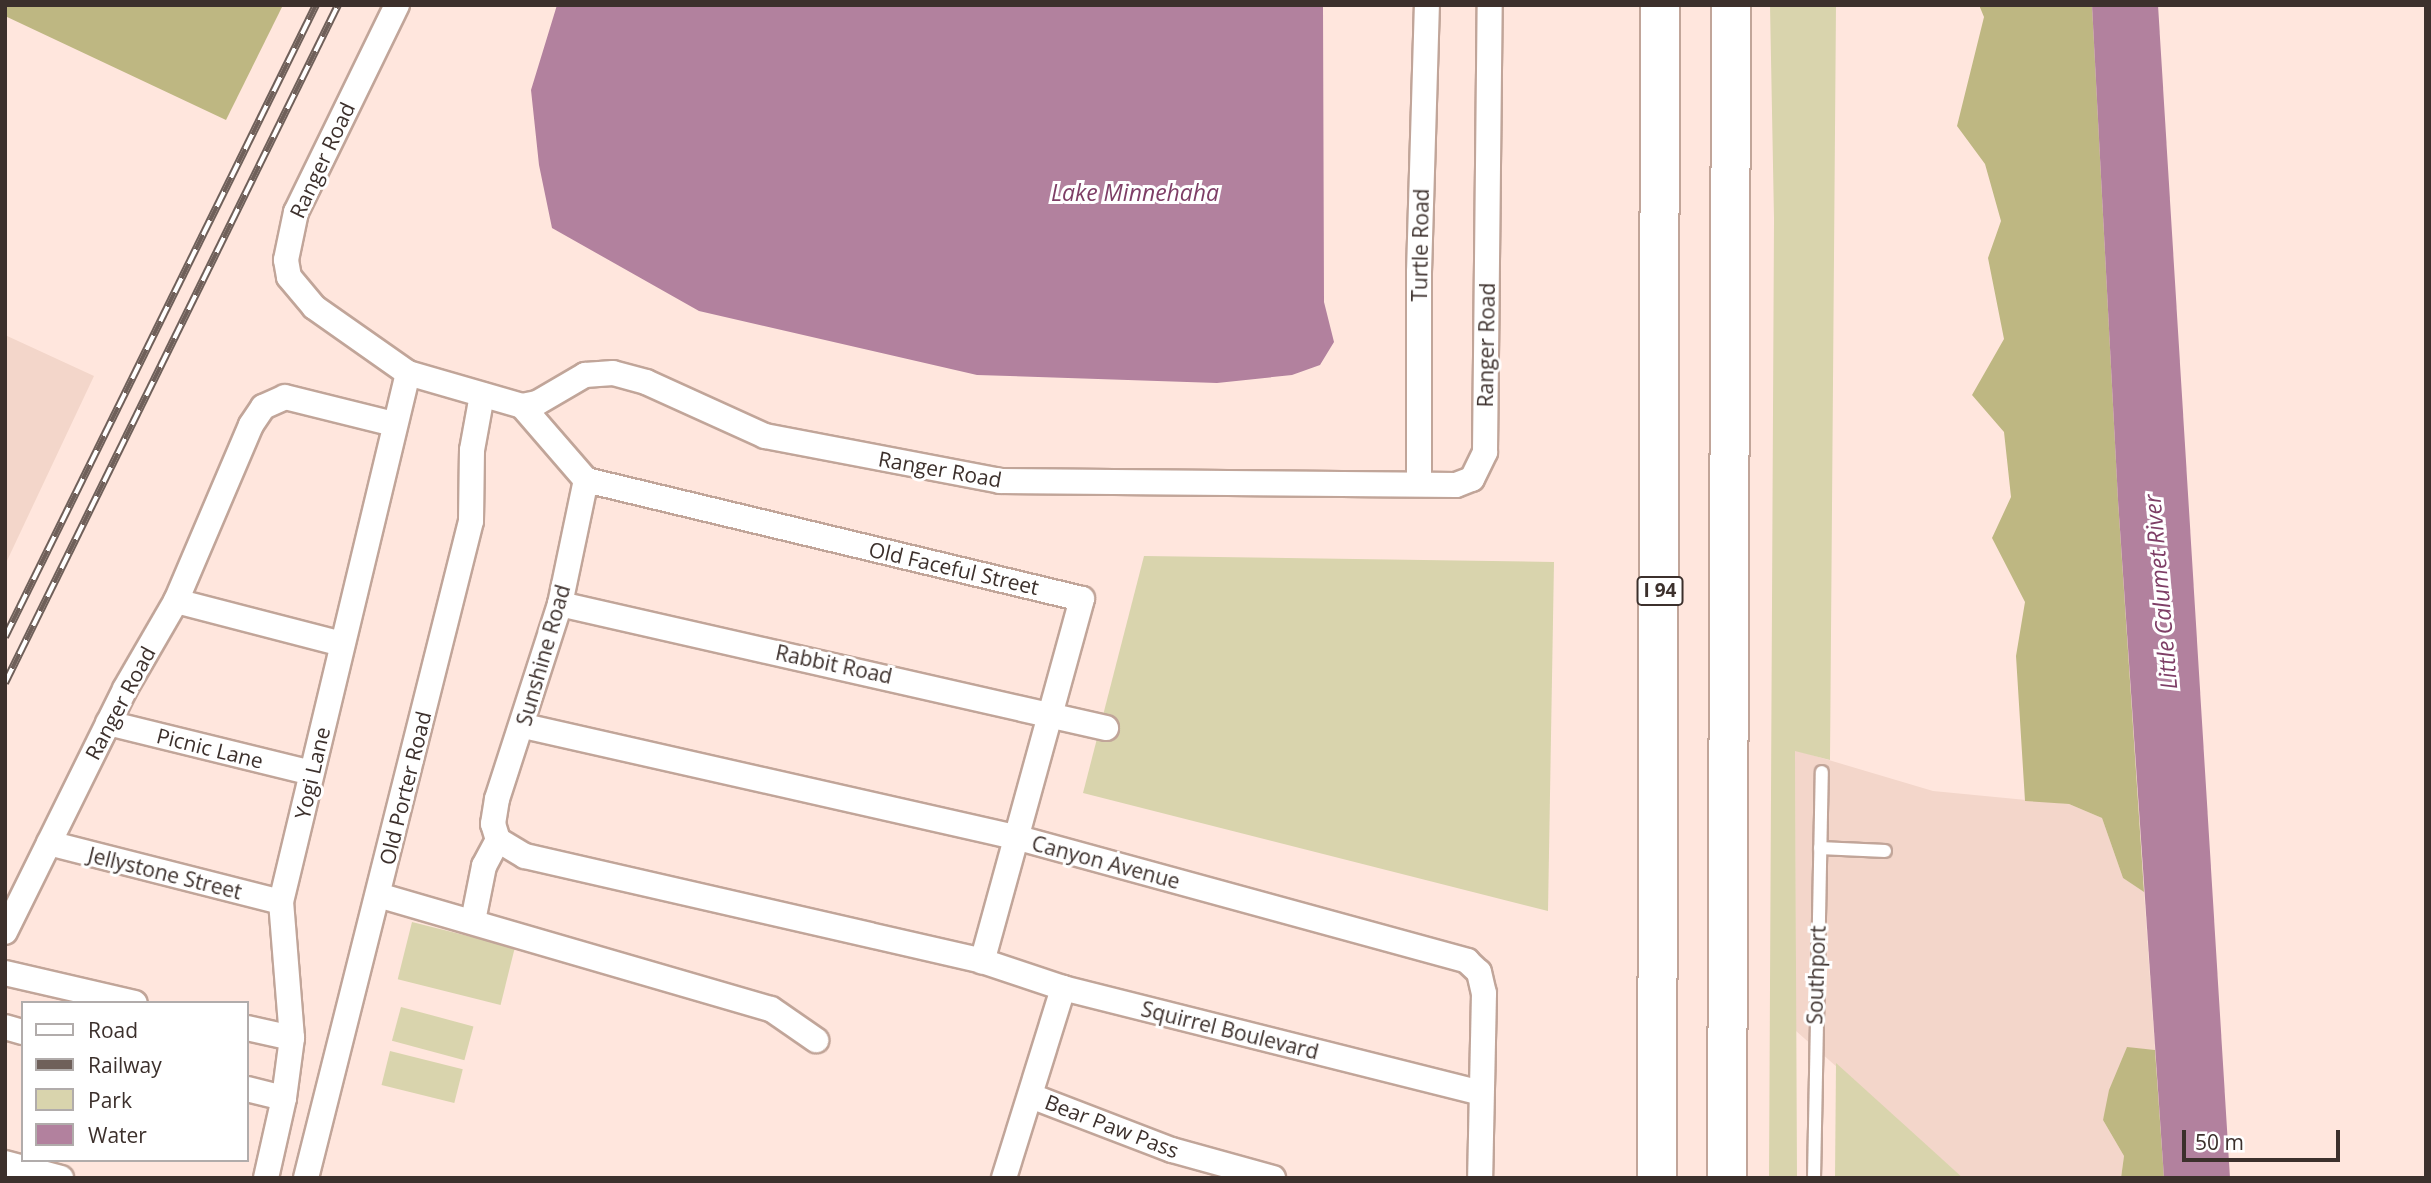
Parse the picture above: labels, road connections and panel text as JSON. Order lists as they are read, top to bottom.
{
  "streets": {
    "highway": ["I 94"],
    "street": [
      "Ranger Road",
      "Turtle Road",
      "Old Faceful Street",
      "Sunshine Road",
      "Rabbit Road",
      "Picnic Lane",
      "Yogi Lane",
      "Old Porter Road",
      "Canyon Avenue",
      "Jellystone Street",
      "Squirrel Boulevard",
      "Bear Paw Pass"
    ],
    "lane": ["Southport"]
  },
  "crossings": [
    ["Ranger Road", "Turtle Road"],
    ["Ranger Road", "Picnic Lane"],
    ["Ranger Road", "Yogi Lane"],
    ["Ranger Road", "Old Porter Road"],
    ["Ranger Road", "Jellystone Street"],
    ["Old Faceful Street", "Sunshine Road"],
    ["Old Faceful Street", "Rabbit Road"],
    ["Old Faceful Street", "Canyon Avenue"],
    ["Old Faceful Street", "Squirrel Boulevard"],
    ["Sunshine Road", "Rabbit Road"],
    ["Sunshine Road", "Canyon Avenue"],
    ["Picnic Lane", "Yogi Lane"],
    ["Yogi Lane", "Jellystone Street"],
    ["Canyon Avenue", "Squirrel Boulevard"]
  ],
  "water": ["Lake Minnehaha", "Little Calumet River"],
  "legend": [
    "Road",
    "Railway",
    "Park",
    "Water"
  ],
  "scale_bar": "50 m"
}
